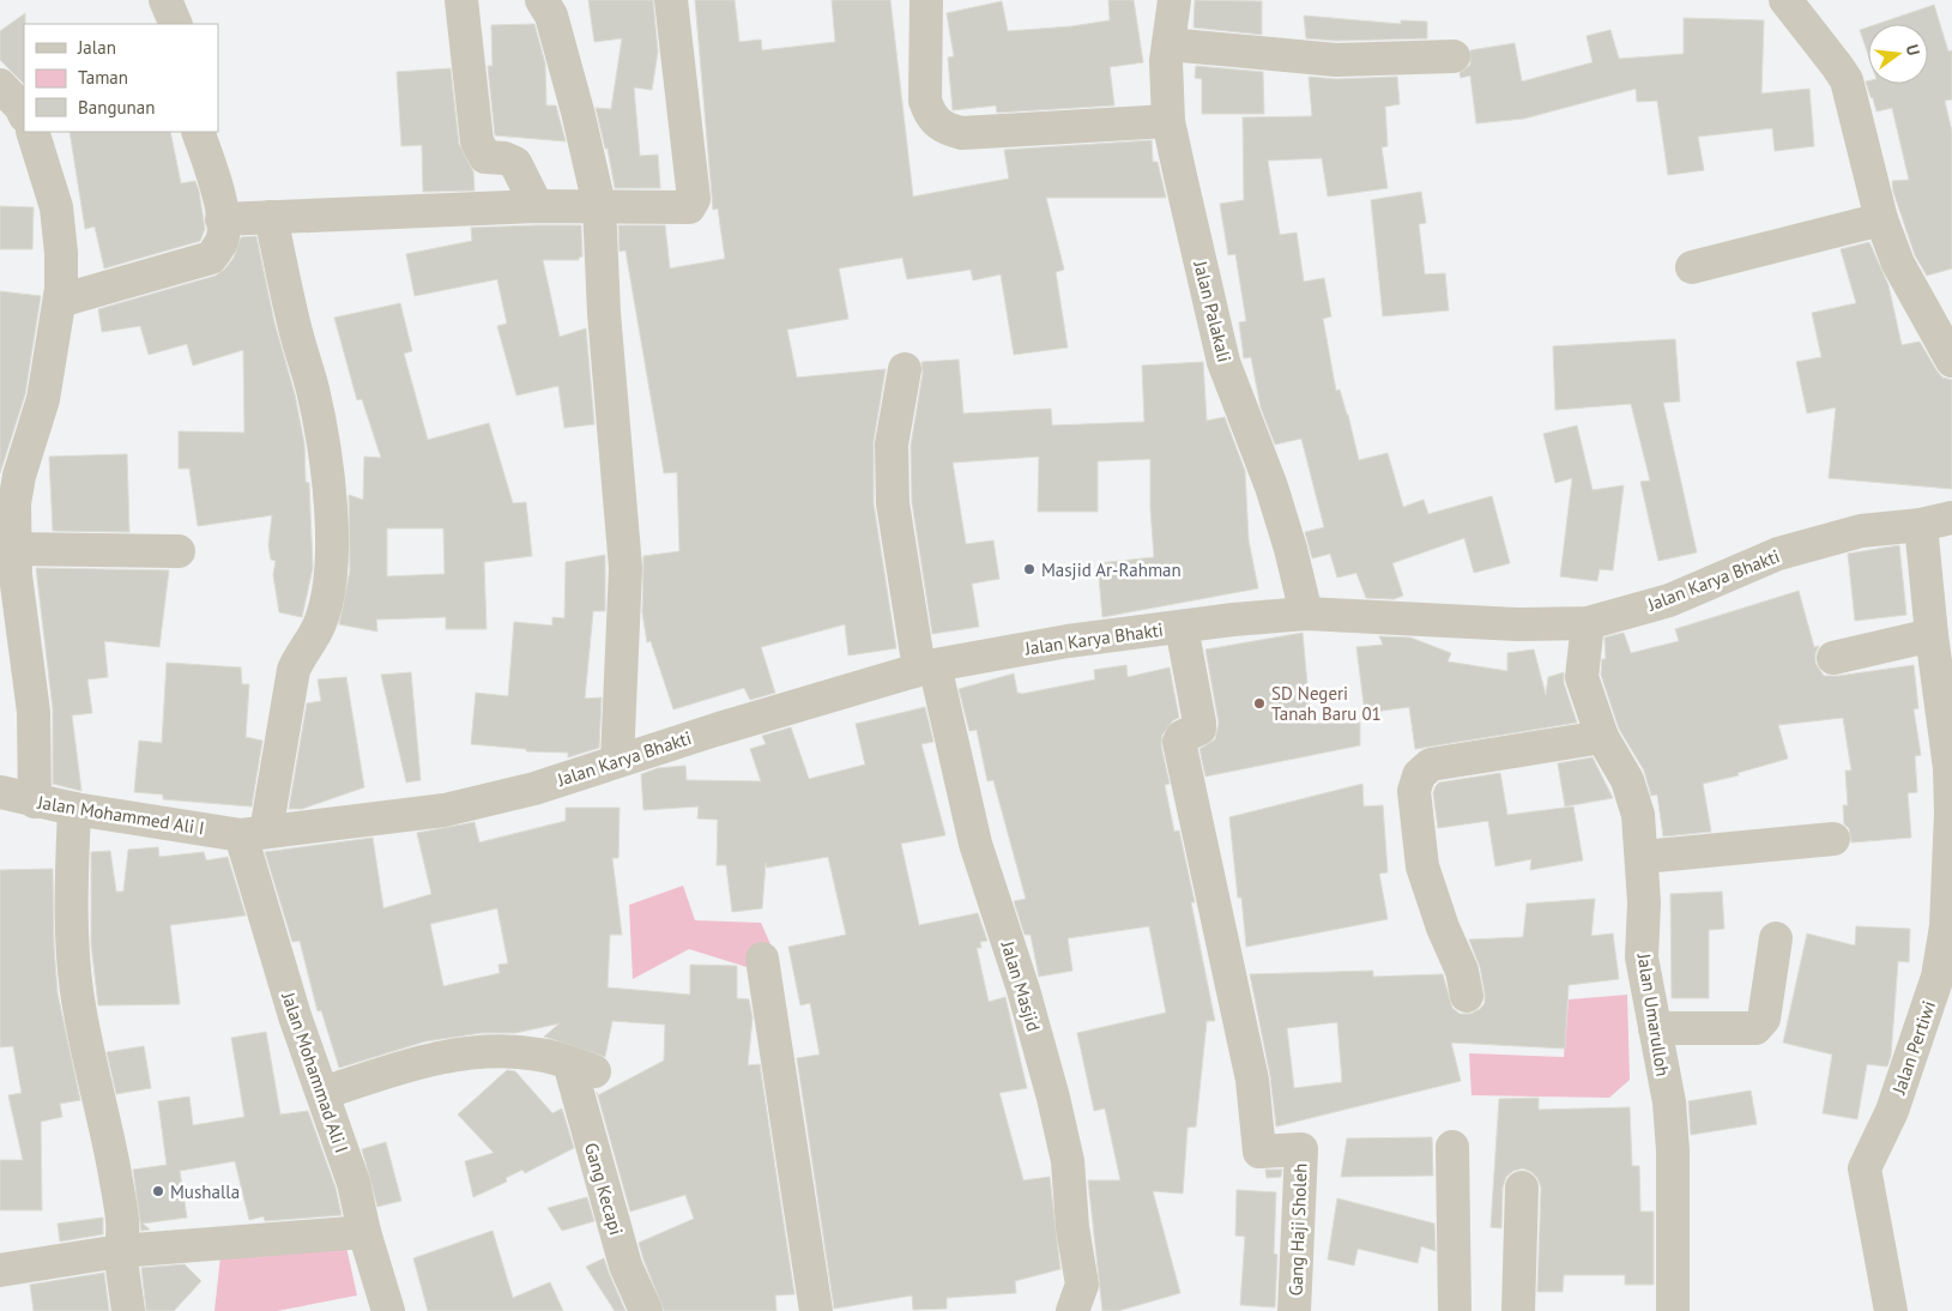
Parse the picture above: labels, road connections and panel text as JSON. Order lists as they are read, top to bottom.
{
  "streets": {
    "street": [
      "Jalan Palakali",
      "Jalan Karya Bhakti",
      "Jalan Mohammed Ali I",
      "Jalan Masjid",
      "Jalan Umarulloh",
      "Jalan Pertiwi",
      "Jalan Mohammad Ali I",
      "Gang Kecapi",
      "Gang Haji Sholeh"
    ]
  },
  "crossings": [
    ["Jalan Palakali", "Jalan Karya Bhakti"],
    ["Jalan Karya Bhakti", "Jalan Mohammed Ali I"],
    ["Jalan Karya Bhakti", "Jalan Masjid"],
    ["Jalan Karya Bhakti", "Jalan Umarulloh"],
    ["Jalan Karya Bhakti", "Jalan Pertiwi"],
    ["Jalan Karya Bhakti", "Jalan Mohammad Ali I"],
    ["Jalan Karya Bhakti", "Gang Haji Sholeh"],
    ["Jalan Mohammed Ali I", "Jalan Mohammad Ali I"],
    ["Jalan Mohammad Ali I", "Gang Kecapi"]
  ],
  "places": ["Masjid Ar-Rahman", "SD Negeri Tanah Baru 01", "Mushalla"],
  "legend": ["Jalan", "Taman", "Bangunan"],
  "north": "right"
}
